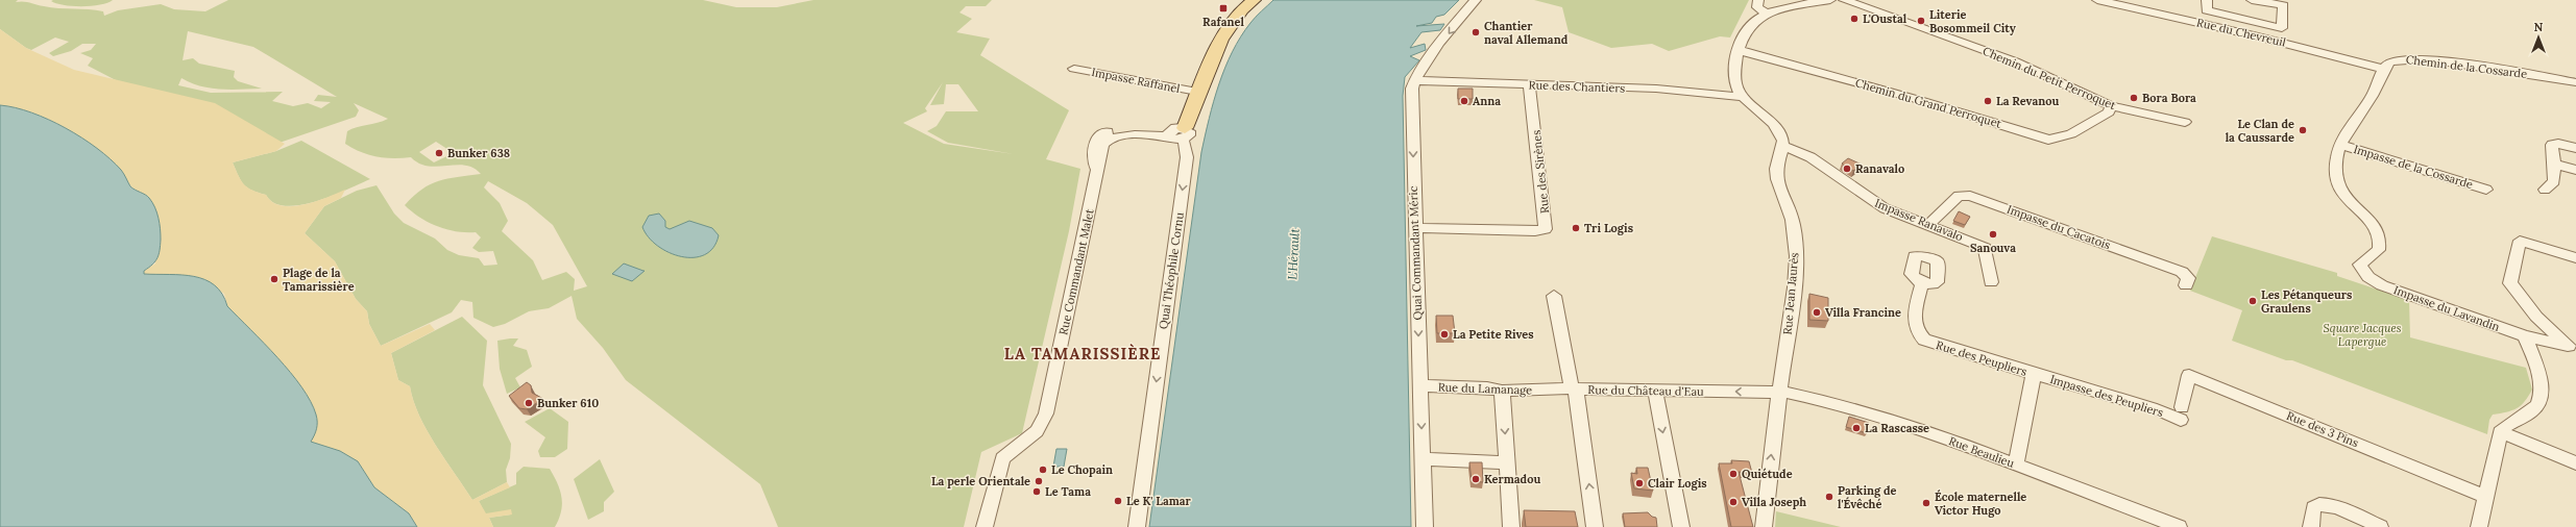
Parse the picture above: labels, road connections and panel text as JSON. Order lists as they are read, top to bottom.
{
  "streets": {
    "street": [
      "Rue du Chevreuil",
      "Chemin de la Cossarde",
      "Chemin du Petit Perroquet",
      "Impasse Raffanel",
      "Rue des Chantiers",
      "Chemin du Grand Perroquet",
      "Impasse de la Cossarde",
      "Rue des Sirènes",
      "Impasse Ranavalo",
      "Impasse du Cacatois",
      "Quai Commandant Méric",
      "Quai Théophile Cornu",
      "Rue Commandant Malet",
      "Rue Jean Jaurès",
      "Impasse du Lavandin",
      "Rue des Peupliers",
      "Rue du Lamanage",
      "Rue du Château d'Eau",
      "Impasse des Peupliers",
      "Rue des 3 Pins",
      "Rue Beaulieu"
    ]
  },
  "crossings": [
    ["Rue du Chevreuil", "Chemin de la Cossarde"],
    ["Chemin du Petit Perroquet", "Chemin du Grand Perroquet"],
    ["Rue des Chantiers", "Rue des Sirènes"],
    ["Rue des Chantiers", "Quai Commandant Méric"],
    ["Impasse de la Cossarde", "Impasse du Lavandin"],
    ["Rue des Sirènes", "Quai Commandant Méric"],
    ["Impasse Ranavalo", "Impasse du Cacatois"],
    ["Impasse Ranavalo", "Rue Jean Jaurès"],
    ["Quai Commandant Méric", "Rue du Lamanage"],
    ["Quai Théophile Cornu", "Rue Commandant Malet"],
    ["Rue Jean Jaurès", "Rue du Château d'Eau"],
    ["Rue Jean Jaurès", "Rue Beaulieu"],
    ["Rue des Peupliers", "Impasse des Peupliers"],
    ["Rue des Peupliers", "Rue Beaulieu"],
    ["Rue du Lamanage", "Rue du Château d'Eau"],
    ["Rue du Château d'Eau", "Rue Beaulieu"],
    ["Impasse des Peupliers", "Rue des 3 Pins"]
  ],
  "one_way": ["Quai Commandant Méric", "Quai Théophile Cornu"],
  "districts": ["LA TAMARISSIÈRE"],
  "water": ["L'Hérault"],
  "parks": ["Square Jacques Lapergue"],
  "places": {
    "transit": ["Rafanel"],
    "other": [
      "L'Oustal",
      "Literie Bosommeil City",
      "Chantier naval Allemand",
      "Bora Bora",
      "Anna",
      "La Revanou",
      "Le Clan de la Caussarde",
      "Bunker 638",
      "Ranavalo",
      "Tri Logis",
      "Sanouva",
      "Plage de la Tamarissière",
      "Les Pétanqueurs Graulens",
      "Villa Francine",
      "La Petite Rives",
      "Bunker 610",
      "La Rascasse",
      "Le Chopain",
      "Quiétude",
      "Kermadou",
      "La perle Orientale",
      "Clair Logis",
      "Le Tama",
      "Parking de l'Évêché",
      "Le K' Lamar",
      "Villa Joseph",
      "École maternelle Victor Hugo"
    ]
  },
  "north": "top"
}
